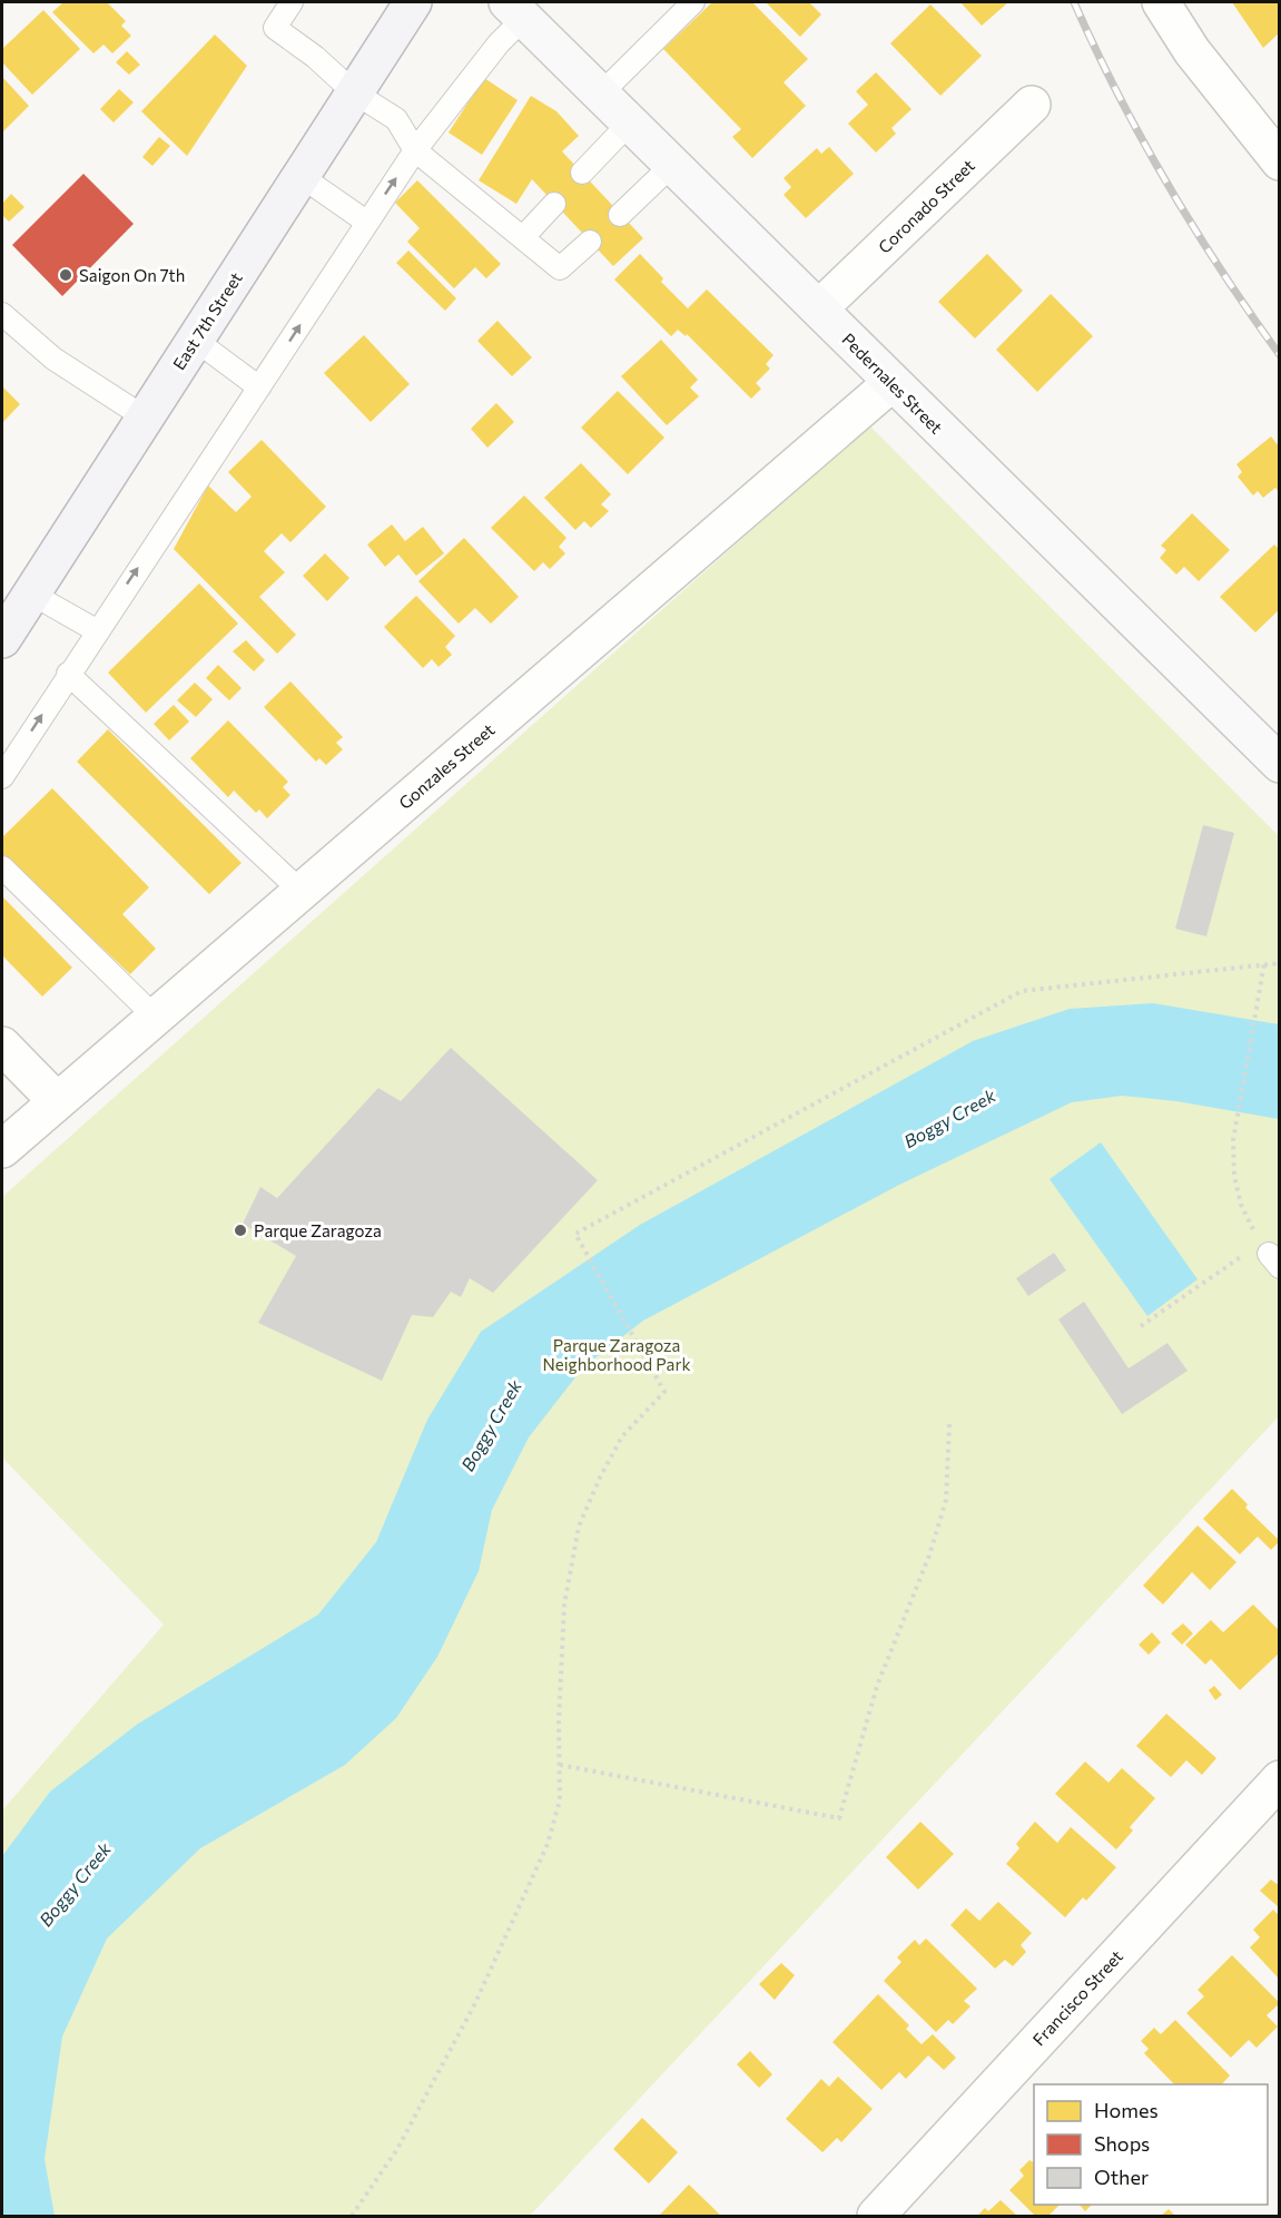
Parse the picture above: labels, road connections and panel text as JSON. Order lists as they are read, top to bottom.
{
  "streets": {
    "main road": ["East 7th Street"],
    "street": [
      "Coronado Street",
      "Pedernales Street",
      "Gonzales Street",
      "Francisco Street"
    ]
  },
  "crossings": [
    ["Coronado Street", "Pedernales Street"],
    ["Pedernales Street", "Gonzales Street"]
  ],
  "water": ["Boggy Creek"],
  "parks": ["Parque Zaragoza Neighborhood Park"],
  "places": ["Saigon On 7th", "Parque Zaragoza"],
  "legend": ["Homes", "Shops", "Other"]
}
